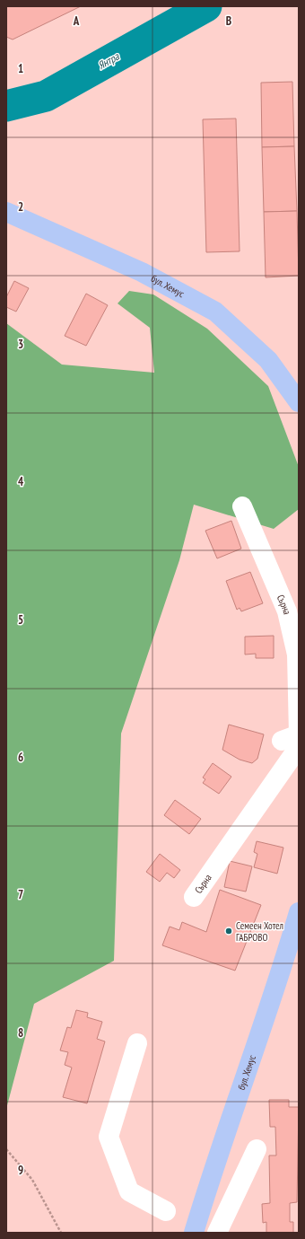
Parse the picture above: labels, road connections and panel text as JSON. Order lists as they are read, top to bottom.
{
  "streets": {
    "main road": ["бул. Хемус"],
    "lane": ["Сърна"]
  },
  "water": ["Янтра"],
  "places": ["Семеен Хотел ГАБРОВО"],
  "grid": {
    "columns": ["A", "B"],
    "rows": [
      "1",
      "2",
      "3",
      "4",
      "5",
      "6",
      "7",
      "8",
      "9"
    ]
  }
}
